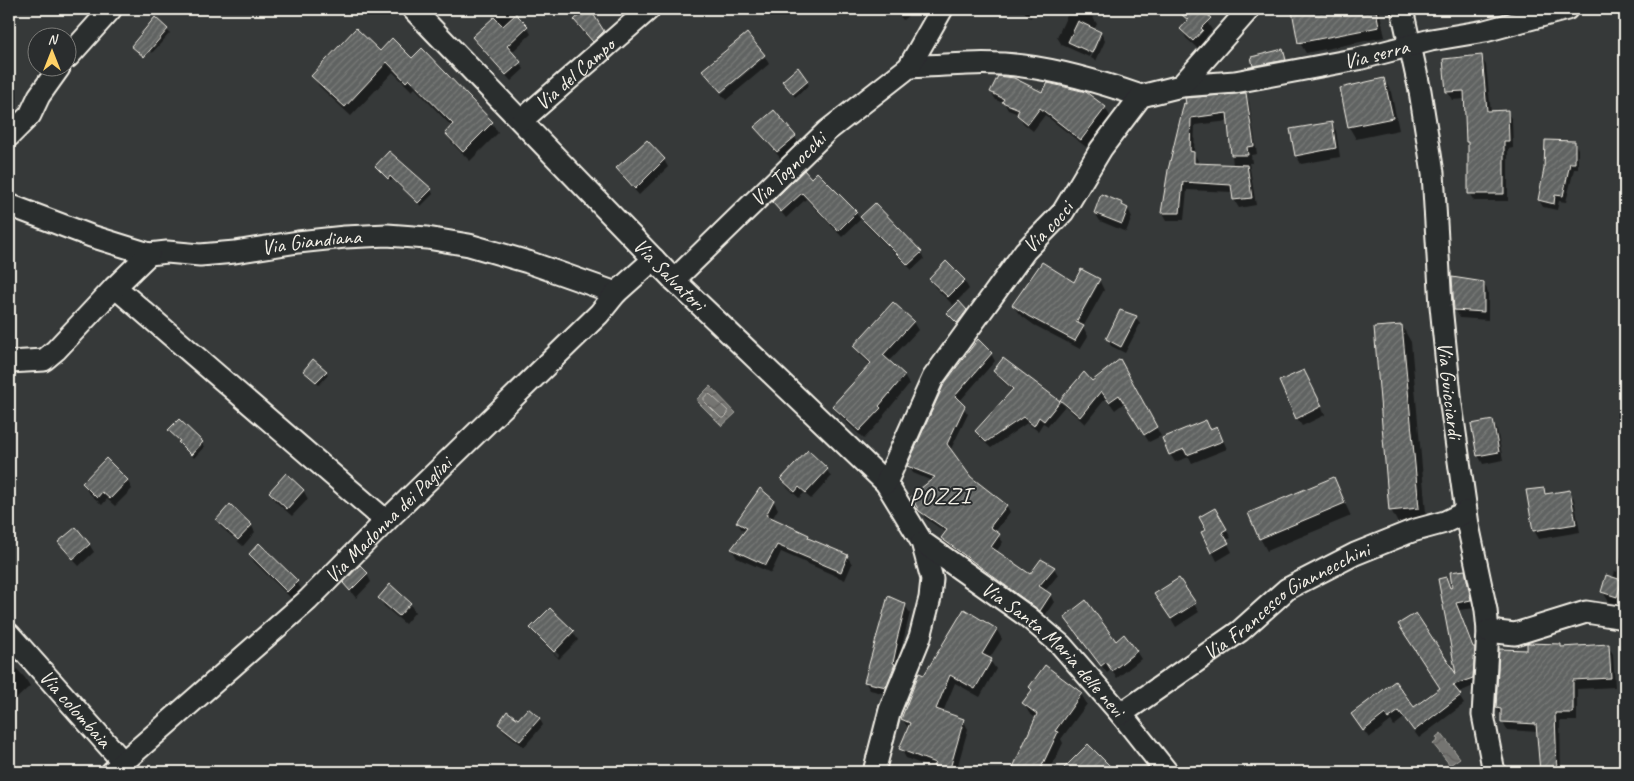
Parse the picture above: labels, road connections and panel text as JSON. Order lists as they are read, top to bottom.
{
  "streets": {
    "street": [
      "Via serra",
      "Via del Campo",
      "Via Tognocchi",
      "Via cocci",
      "Via Giandiana",
      "Via Salvatori",
      "Via Guicciardi",
      "Via Madonna dei Pagliai",
      "Via Francesco Giannecchini",
      "Via Santa Maria delle nevi",
      "Via colombaia"
    ]
  },
  "crossings": [
    ["Via serra", "Via Guicciardi"],
    ["Via del Campo", "Via Salvatori"],
    ["Via Tognocchi", "Via Salvatori"],
    ["Via cocci", "Via Salvatori"],
    ["Via Giandiana", "Via Madonna dei Pagliai"],
    ["Via Salvatori", "Via Madonna dei Pagliai"],
    ["Via Salvatori", "Via Santa Maria delle nevi"],
    ["Via Guicciardi", "Via Francesco Giannecchini"],
    ["Via Madonna dei Pagliai", "Via colombaia"],
    ["Via Francesco Giannecchini", "Via Santa Maria delle nevi"]
  ],
  "districts": ["POZZI"],
  "north": "top"
}
